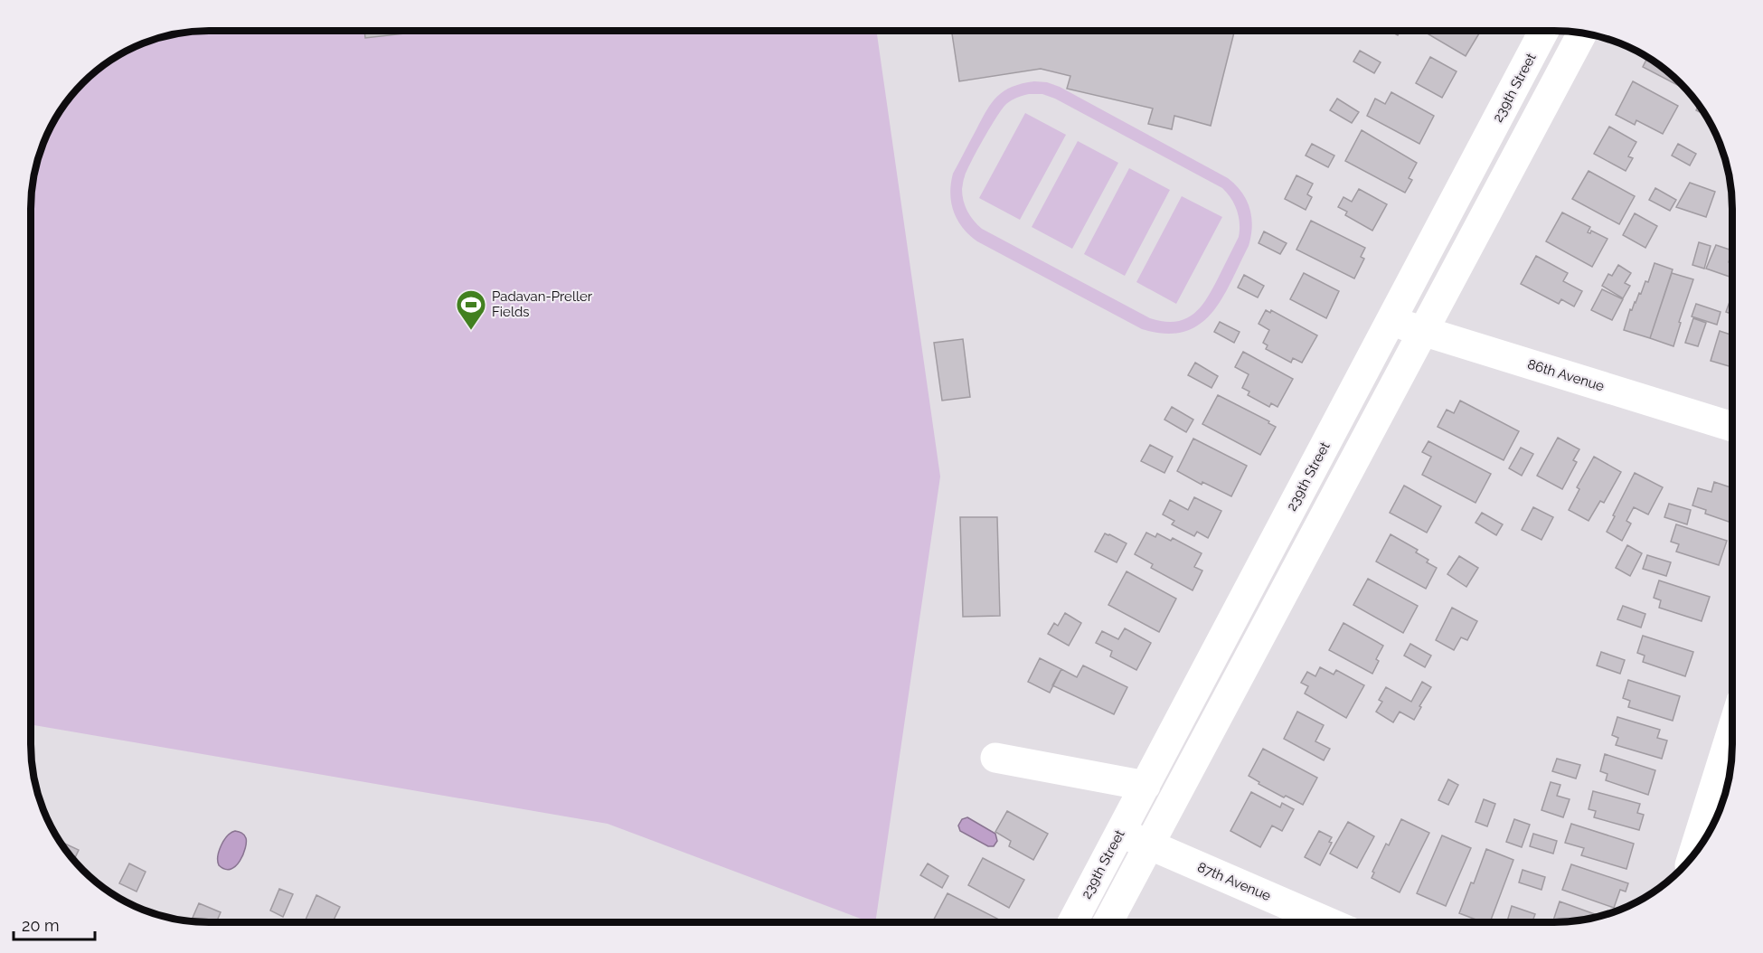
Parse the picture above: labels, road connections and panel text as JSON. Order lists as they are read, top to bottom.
{
  "streets": {
    "street": ["239th Street", "86th Avenue", "87th Avenue"]
  },
  "crossings": [
    ["239th Street", "86th Avenue"],
    ["239th Street", "87th Avenue"]
  ],
  "places": {
    "sports": ["Padavan-Preller Fields"]
  },
  "scale_bar": "20 m"
}
